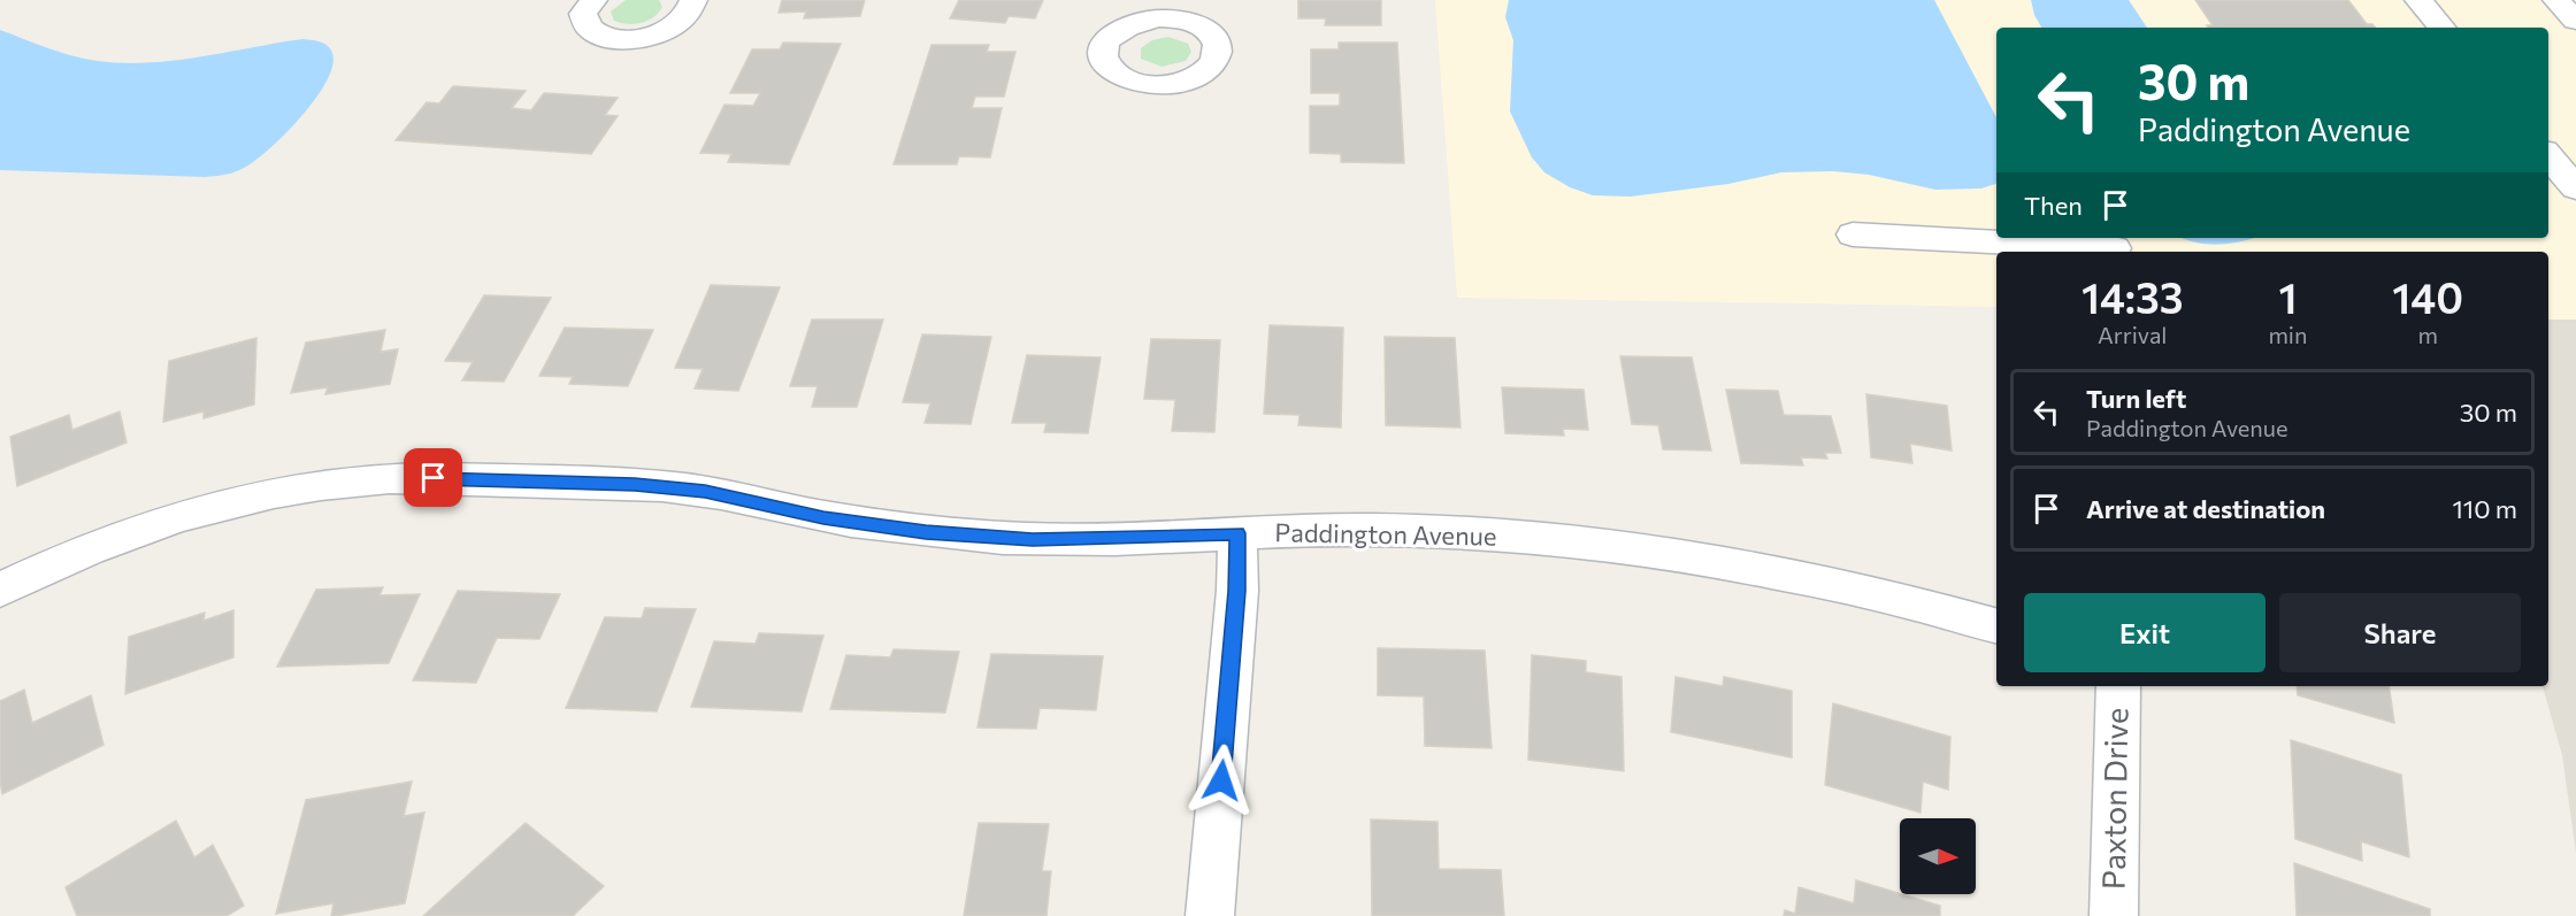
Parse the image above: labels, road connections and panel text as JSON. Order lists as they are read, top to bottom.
{
  "streets": {
    "street": ["Paddington Avenue", "Paxton Drive"]
  },
  "north": "right",
  "page": {
    "turn": ["30 m", "Paddington Avenue"],
    "then": "Then",
    "eta": [
      "14:33",
      "Arrival",
      "1",
      "min",
      "140",
      "m"
    ],
    "list": [
      {
        "name": "Turn left",
        "note": "Paddington Avenue",
        "value": "30 m"
      },
      {
        "name": "Arrive at destination",
        "value": "110 m"
      }
    ],
    "buttons": ["Exit", "Share"]
  }
}
